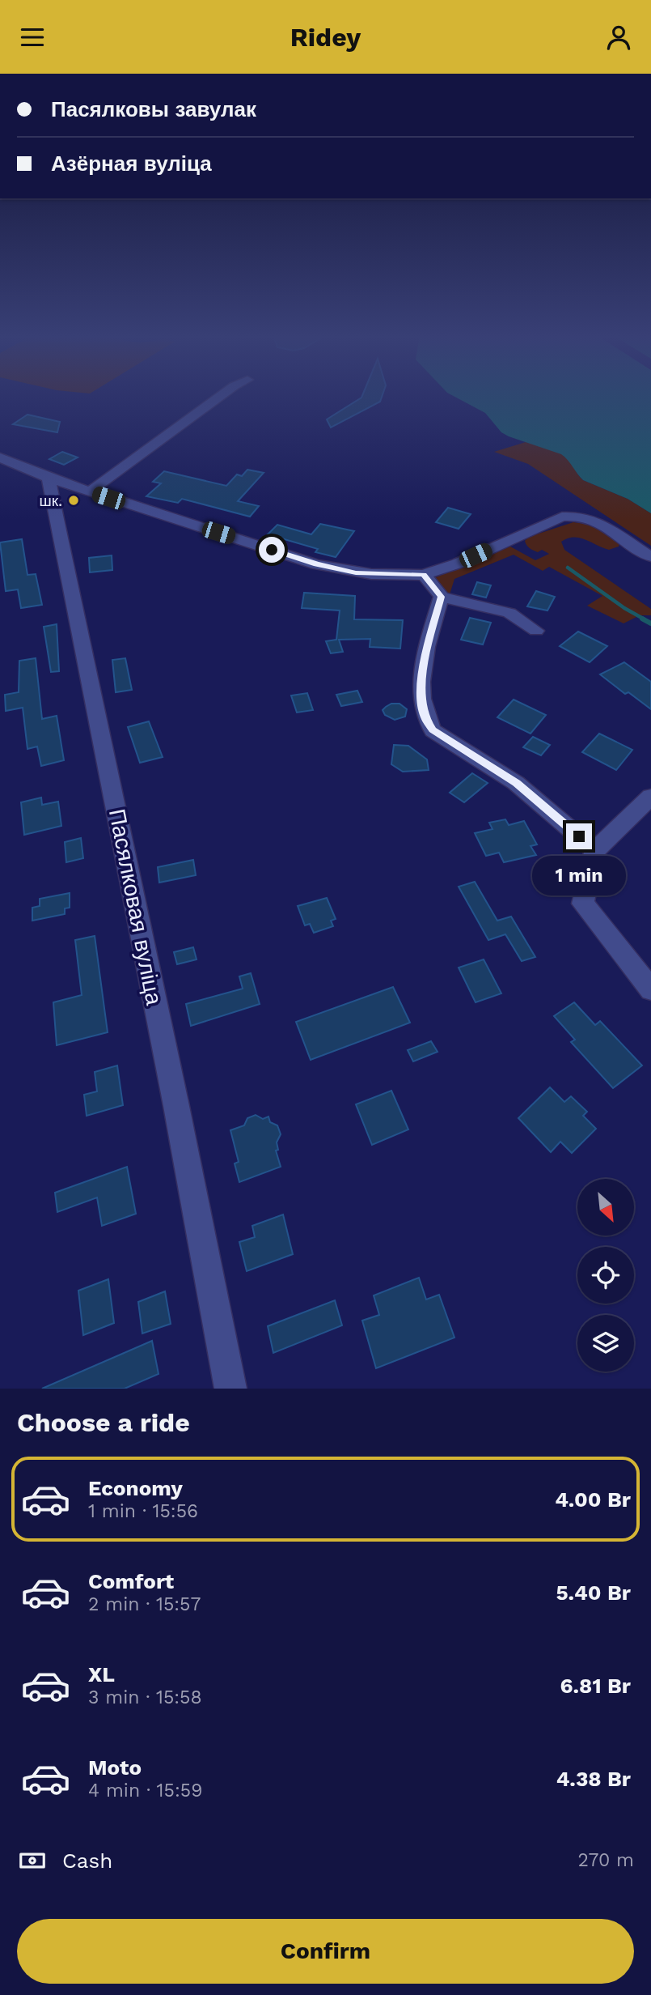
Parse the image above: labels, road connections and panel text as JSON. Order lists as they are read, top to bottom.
{
  "streets": {
    "street": ["Пасялковая вуліца"]
  },
  "places": ["шк."],
  "north": "bottom right",
  "page": {
    "header": "Ridey",
    "banner": ["Пасялковы завулак", "Азёрная вуліца"],
    "bubble": "1 min",
    "heading": "Choose a ride",
    "list": [
      {
        "name": "Economy",
        "note": "1 min · 15:56",
        "value": "4.00 Br"
      },
      {
        "name": "Comfort",
        "note": "2 min · 15:57",
        "value": "5.40 Br"
      },
      {
        "name": "XL",
        "note": "3 min · 15:58",
        "value": "6.81 Br"
      },
      {
        "name": "Moto",
        "note": "4 min · 15:59",
        "value": "4.38 Br"
      }
    ],
    "pay": ["Cash", "270 m"],
    "buttons": "Confirm"
  }
}
